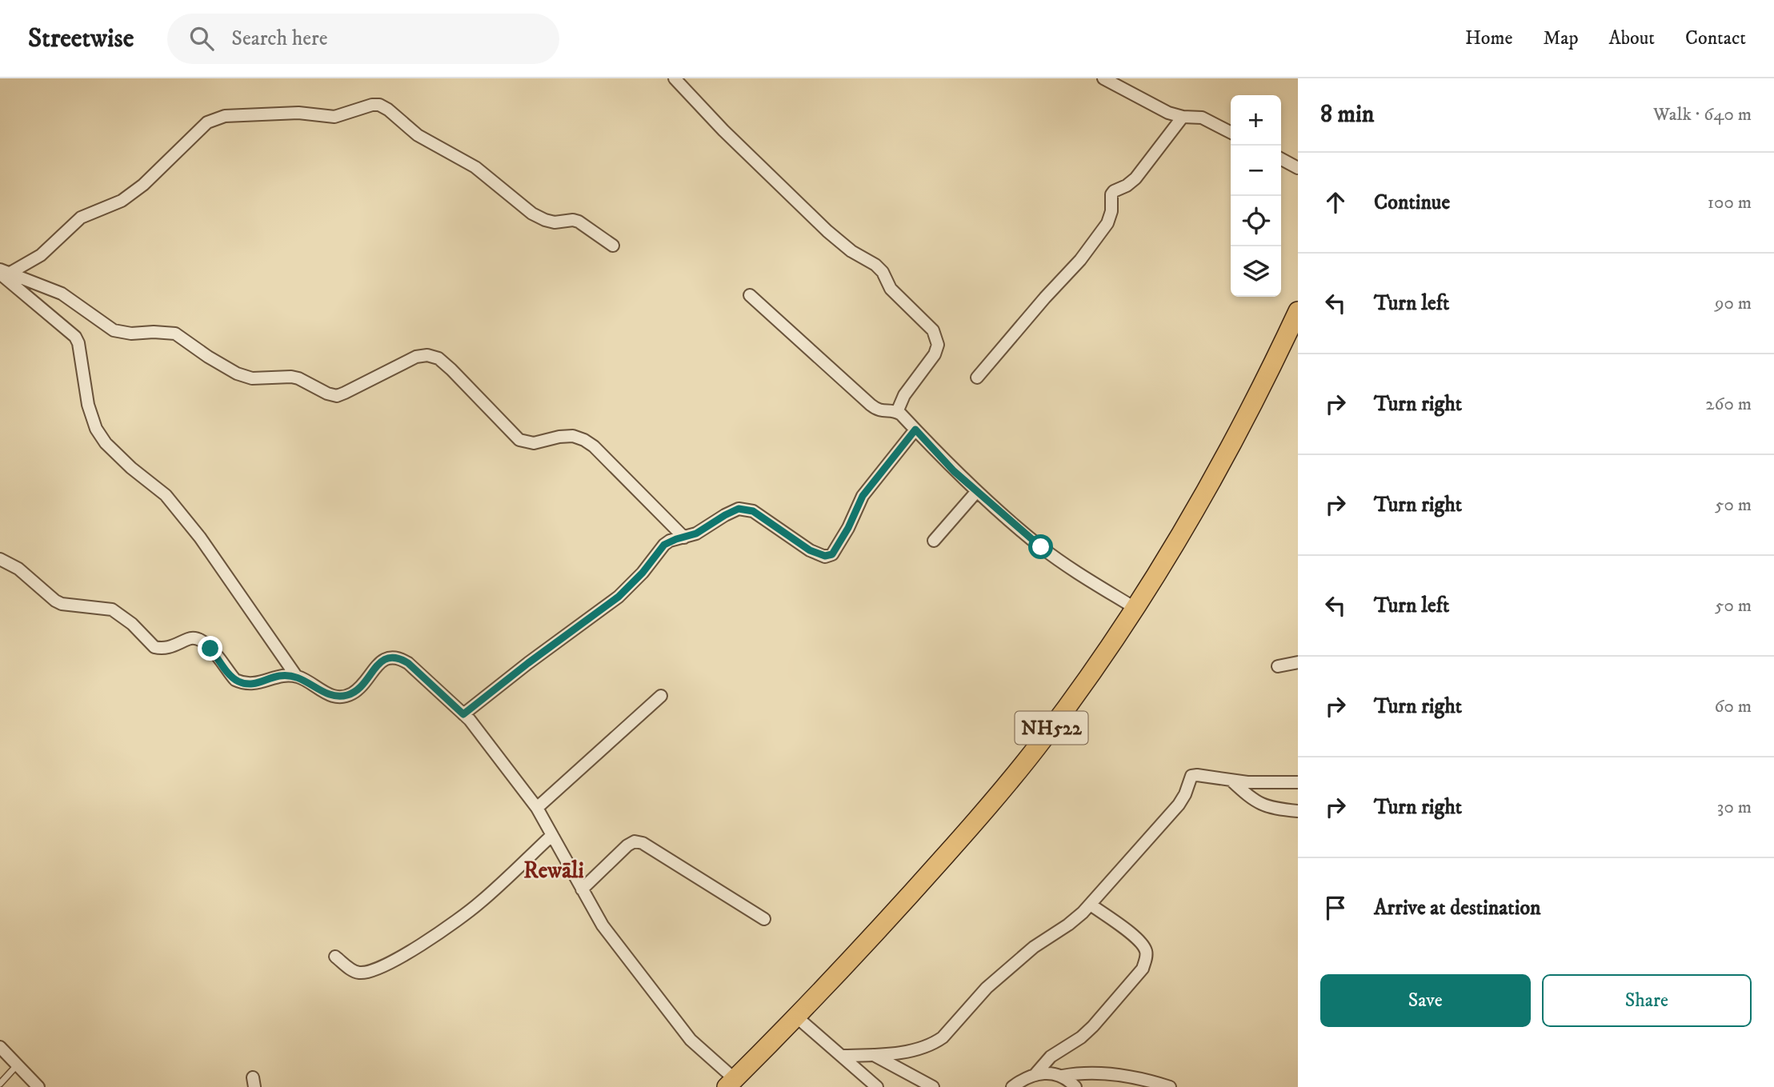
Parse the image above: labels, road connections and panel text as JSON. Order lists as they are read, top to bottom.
{
  "streets": {
    "highway": ["NH522"]
  },
  "districts": ["Rewāli"],
  "page": {
    "header": "Streetwise",
    "search": "Search here",
    "nav": [
      "Home",
      "Map",
      "About",
      "Contact"
    ],
    "heading": ["8 min", "Walk · 640 m"],
    "map_buttons": ["+", "−"],
    "list": [
      ["Continue", "100 m"],
      ["Turn left", "90 m"],
      ["Turn right", "260 m"],
      ["Turn right", "50 m"],
      ["Turn left", "50 m"],
      ["Turn right", "60 m"],
      ["Turn right", "30 m"],
      "Arrive at destination"
    ],
    "buttons": ["Save", "Share"]
  }
}
